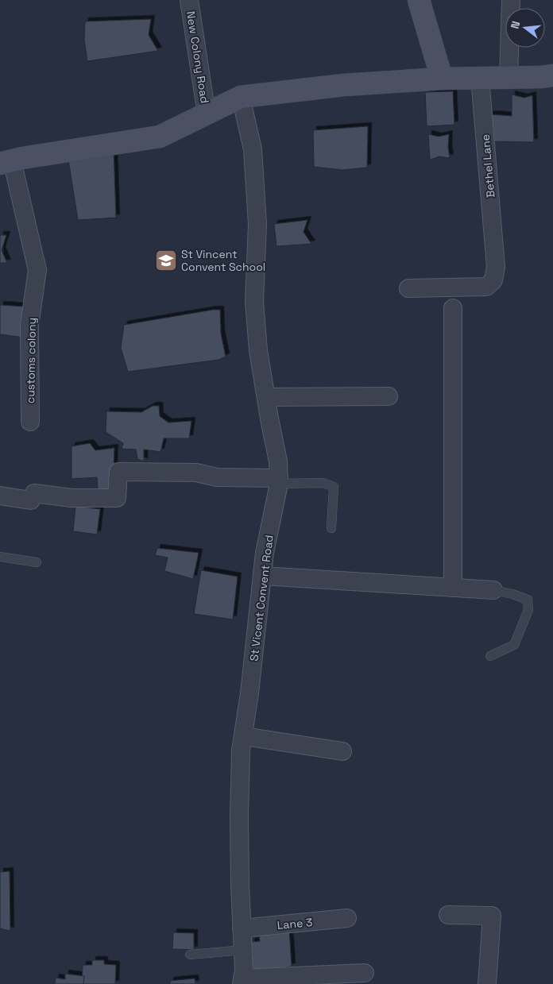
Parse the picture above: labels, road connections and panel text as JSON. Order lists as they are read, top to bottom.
{
  "streets": {
    "street": [
      "New Colony Road",
      "Bethel Lane",
      "customs colony",
      "St Vicent Convent Road",
      "Lane 3"
    ]
  },
  "crossings": [
    ["St Vicent Convent Road", "Lane 3"]
  ],
  "places": {
    "school or university": ["St Vincent Convent School"]
  },
  "north": "left"
}
